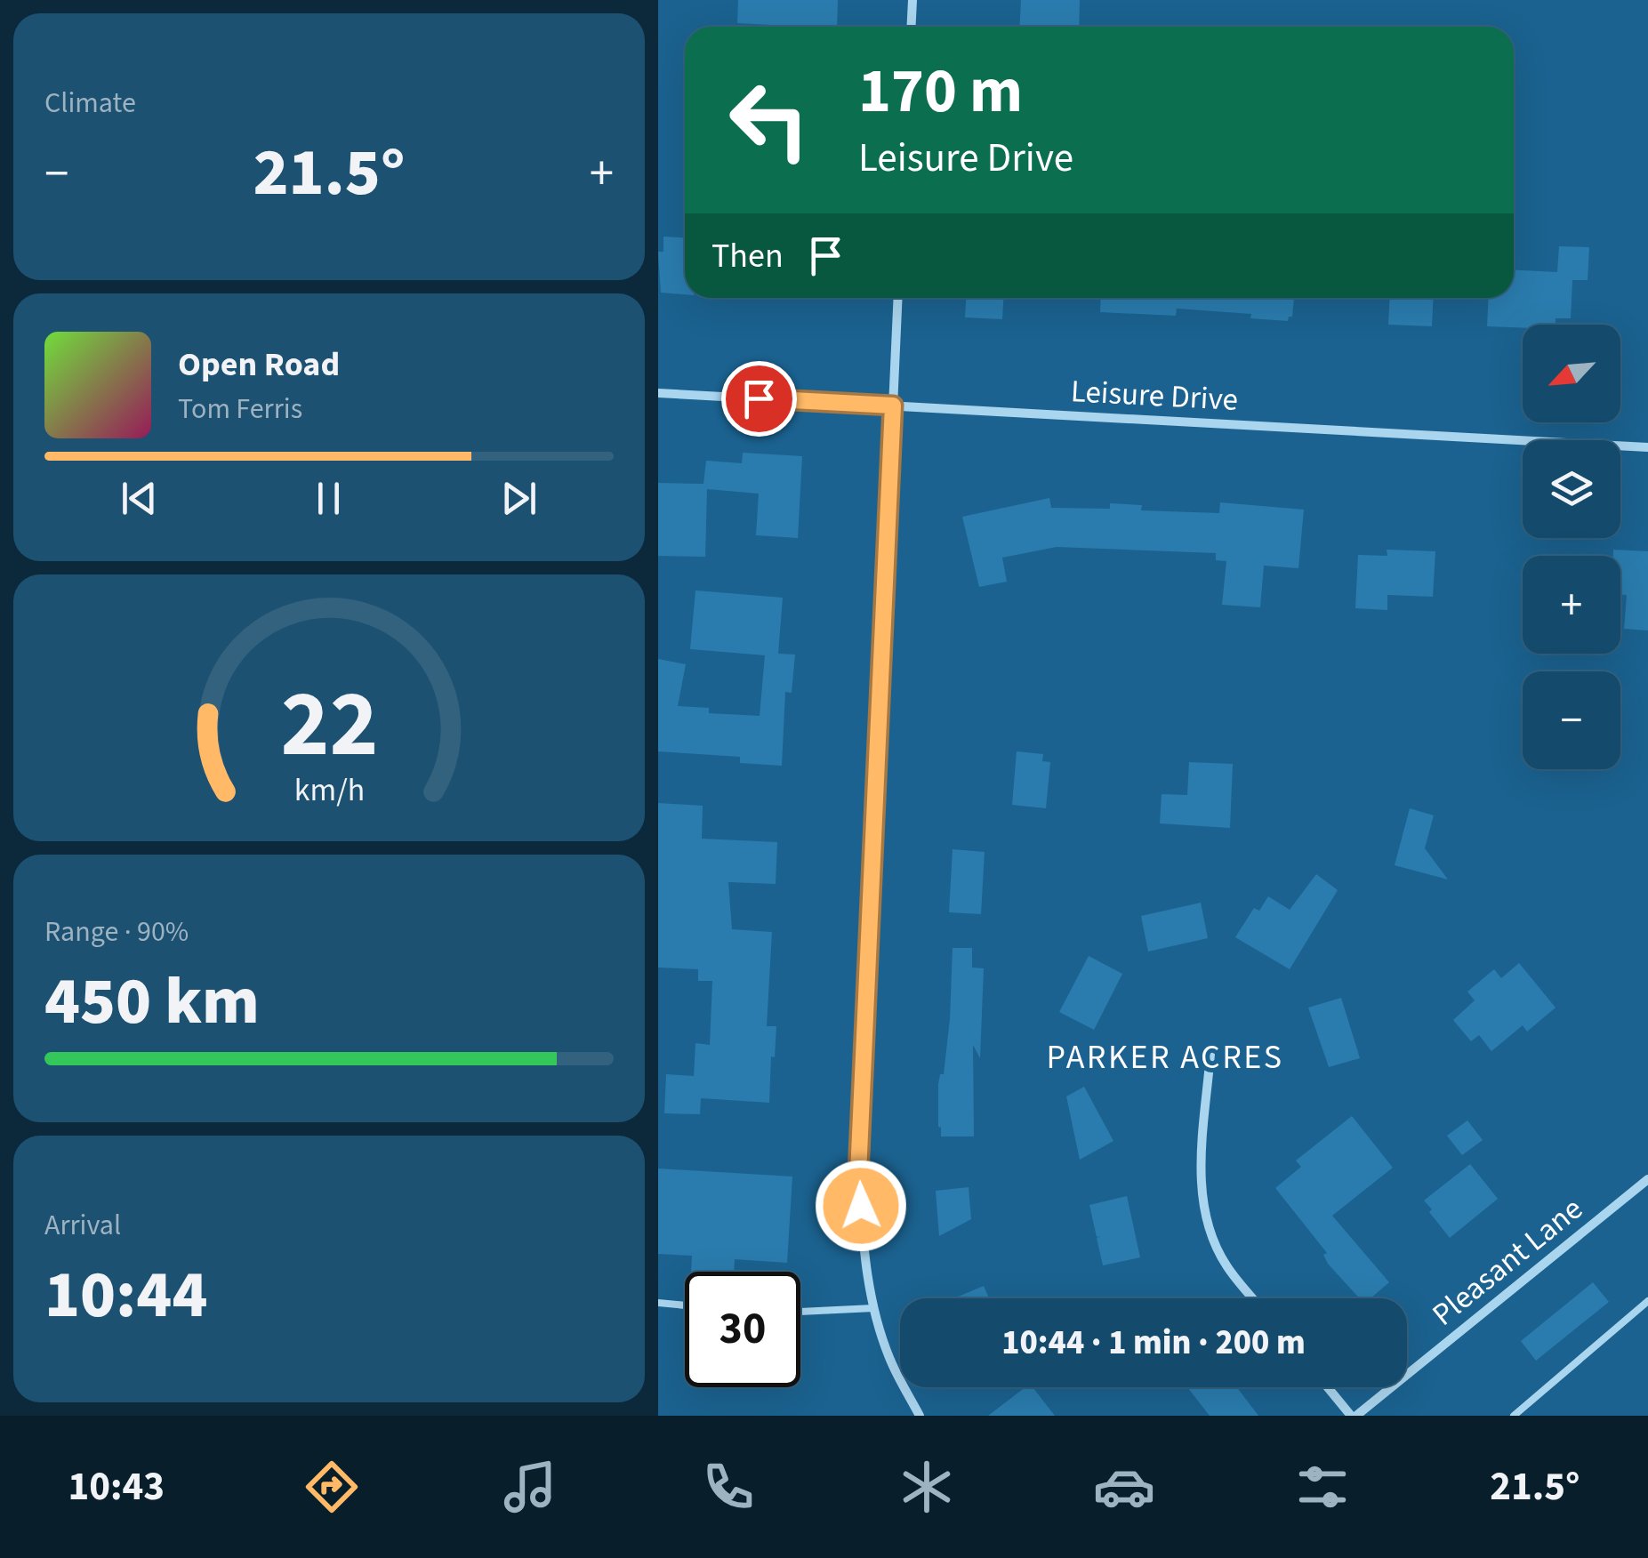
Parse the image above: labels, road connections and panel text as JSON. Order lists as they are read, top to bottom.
{
  "streets": {
    "street": ["Leisure Drive", "Pleasant Lane"]
  },
  "districts": ["PARKER ACRES"],
  "north": "bottom left",
  "page": {
    "tile": [
      "Climate",
      ["Range · 90%", "450 km"],
      ["Arrival", "10:44"]
    ],
    "turn": ["170 m", "Leisure Drive"],
    "heat": ["−", "21.5°", "+"],
    "then": "Then",
    "map_buttons": ["+", "−"],
    "song": ["Open Road", "Tom Ferris"],
    "limit": "30",
    "trip": "10:44 · 1 min · 200 m",
    "tabs": ["10:43", "21.5°"],
    "gauge": ["22", "km/h"]
  }
}
